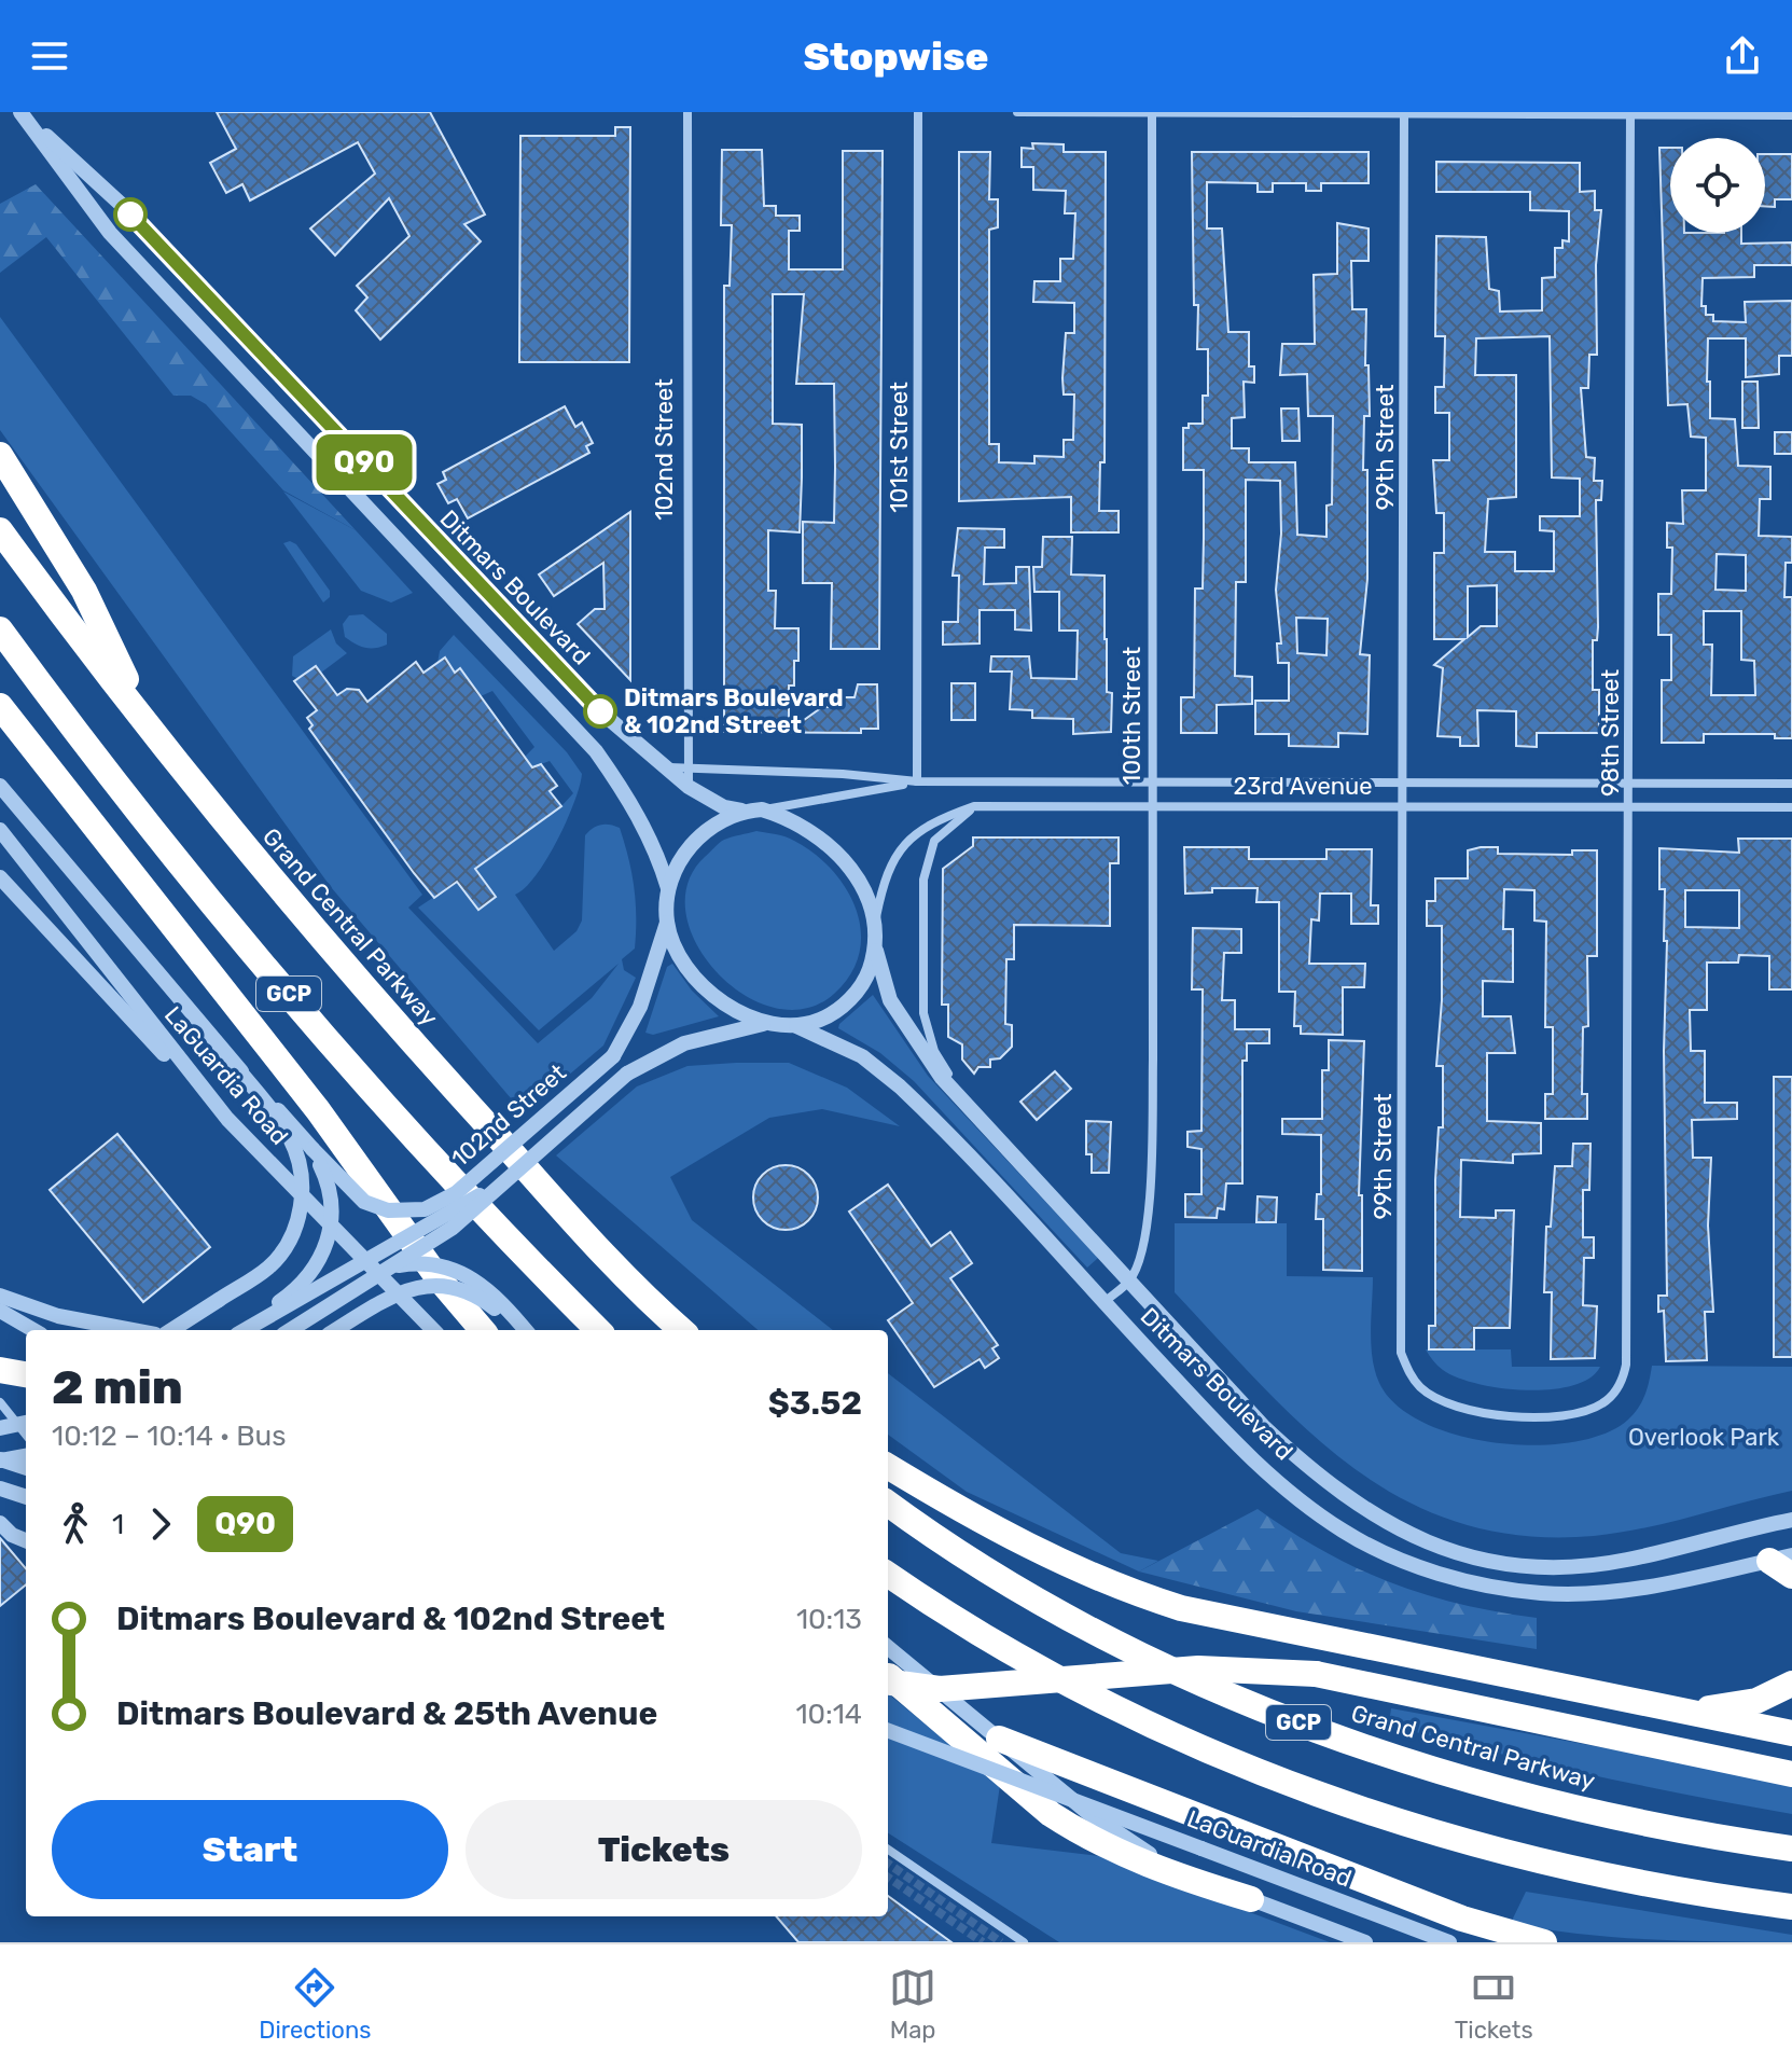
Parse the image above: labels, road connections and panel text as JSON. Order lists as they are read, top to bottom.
{
  "streets": {
    "highway": ["Grand Central Parkway", "GCP"],
    "street": [
      "101st Street",
      "99th Street",
      "102nd Street",
      "Ditmars Boulevard",
      "100th Street",
      "98th Street",
      "23rd Avenue",
      "LaGuardia Road"
    ]
  },
  "crossings": [
    ["101st Street", "23rd Avenue"],
    ["99th Street", "98th Street"],
    ["99th Street", "23rd Avenue"],
    ["102nd Street", "Ditmars Boulevard"],
    ["102nd Street", "23rd Avenue"],
    ["Ditmars Boulevard", "100th Street"],
    ["Ditmars Boulevard", "23rd Avenue"],
    ["100th Street", "23rd Avenue"],
    ["98th Street", "23rd Avenue"]
  ],
  "parks": ["Overlook Park"],
  "places": ["Ditmars Boulevard & 102nd Street"],
  "lines": ["bus line Q90"],
  "page": {
    "header": "Stopwise",
    "on_map": "Q90",
    "heading": ["2 min", "10:12 – 10:14 · Bus", "$3.52"],
    "legs": ["1", "Q90"],
    "list": [
      {
        "name": "Ditmars Boulevard & 102nd Street",
        "value": "10:13"
      },
      {
        "name": "Ditmars Boulevard & 25th Avenue",
        "value": "10:14"
      }
    ],
    "buttons": ["Start", "Tickets"],
    "tabs": ["Directions", "Map", "Tickets"]
  }
}
